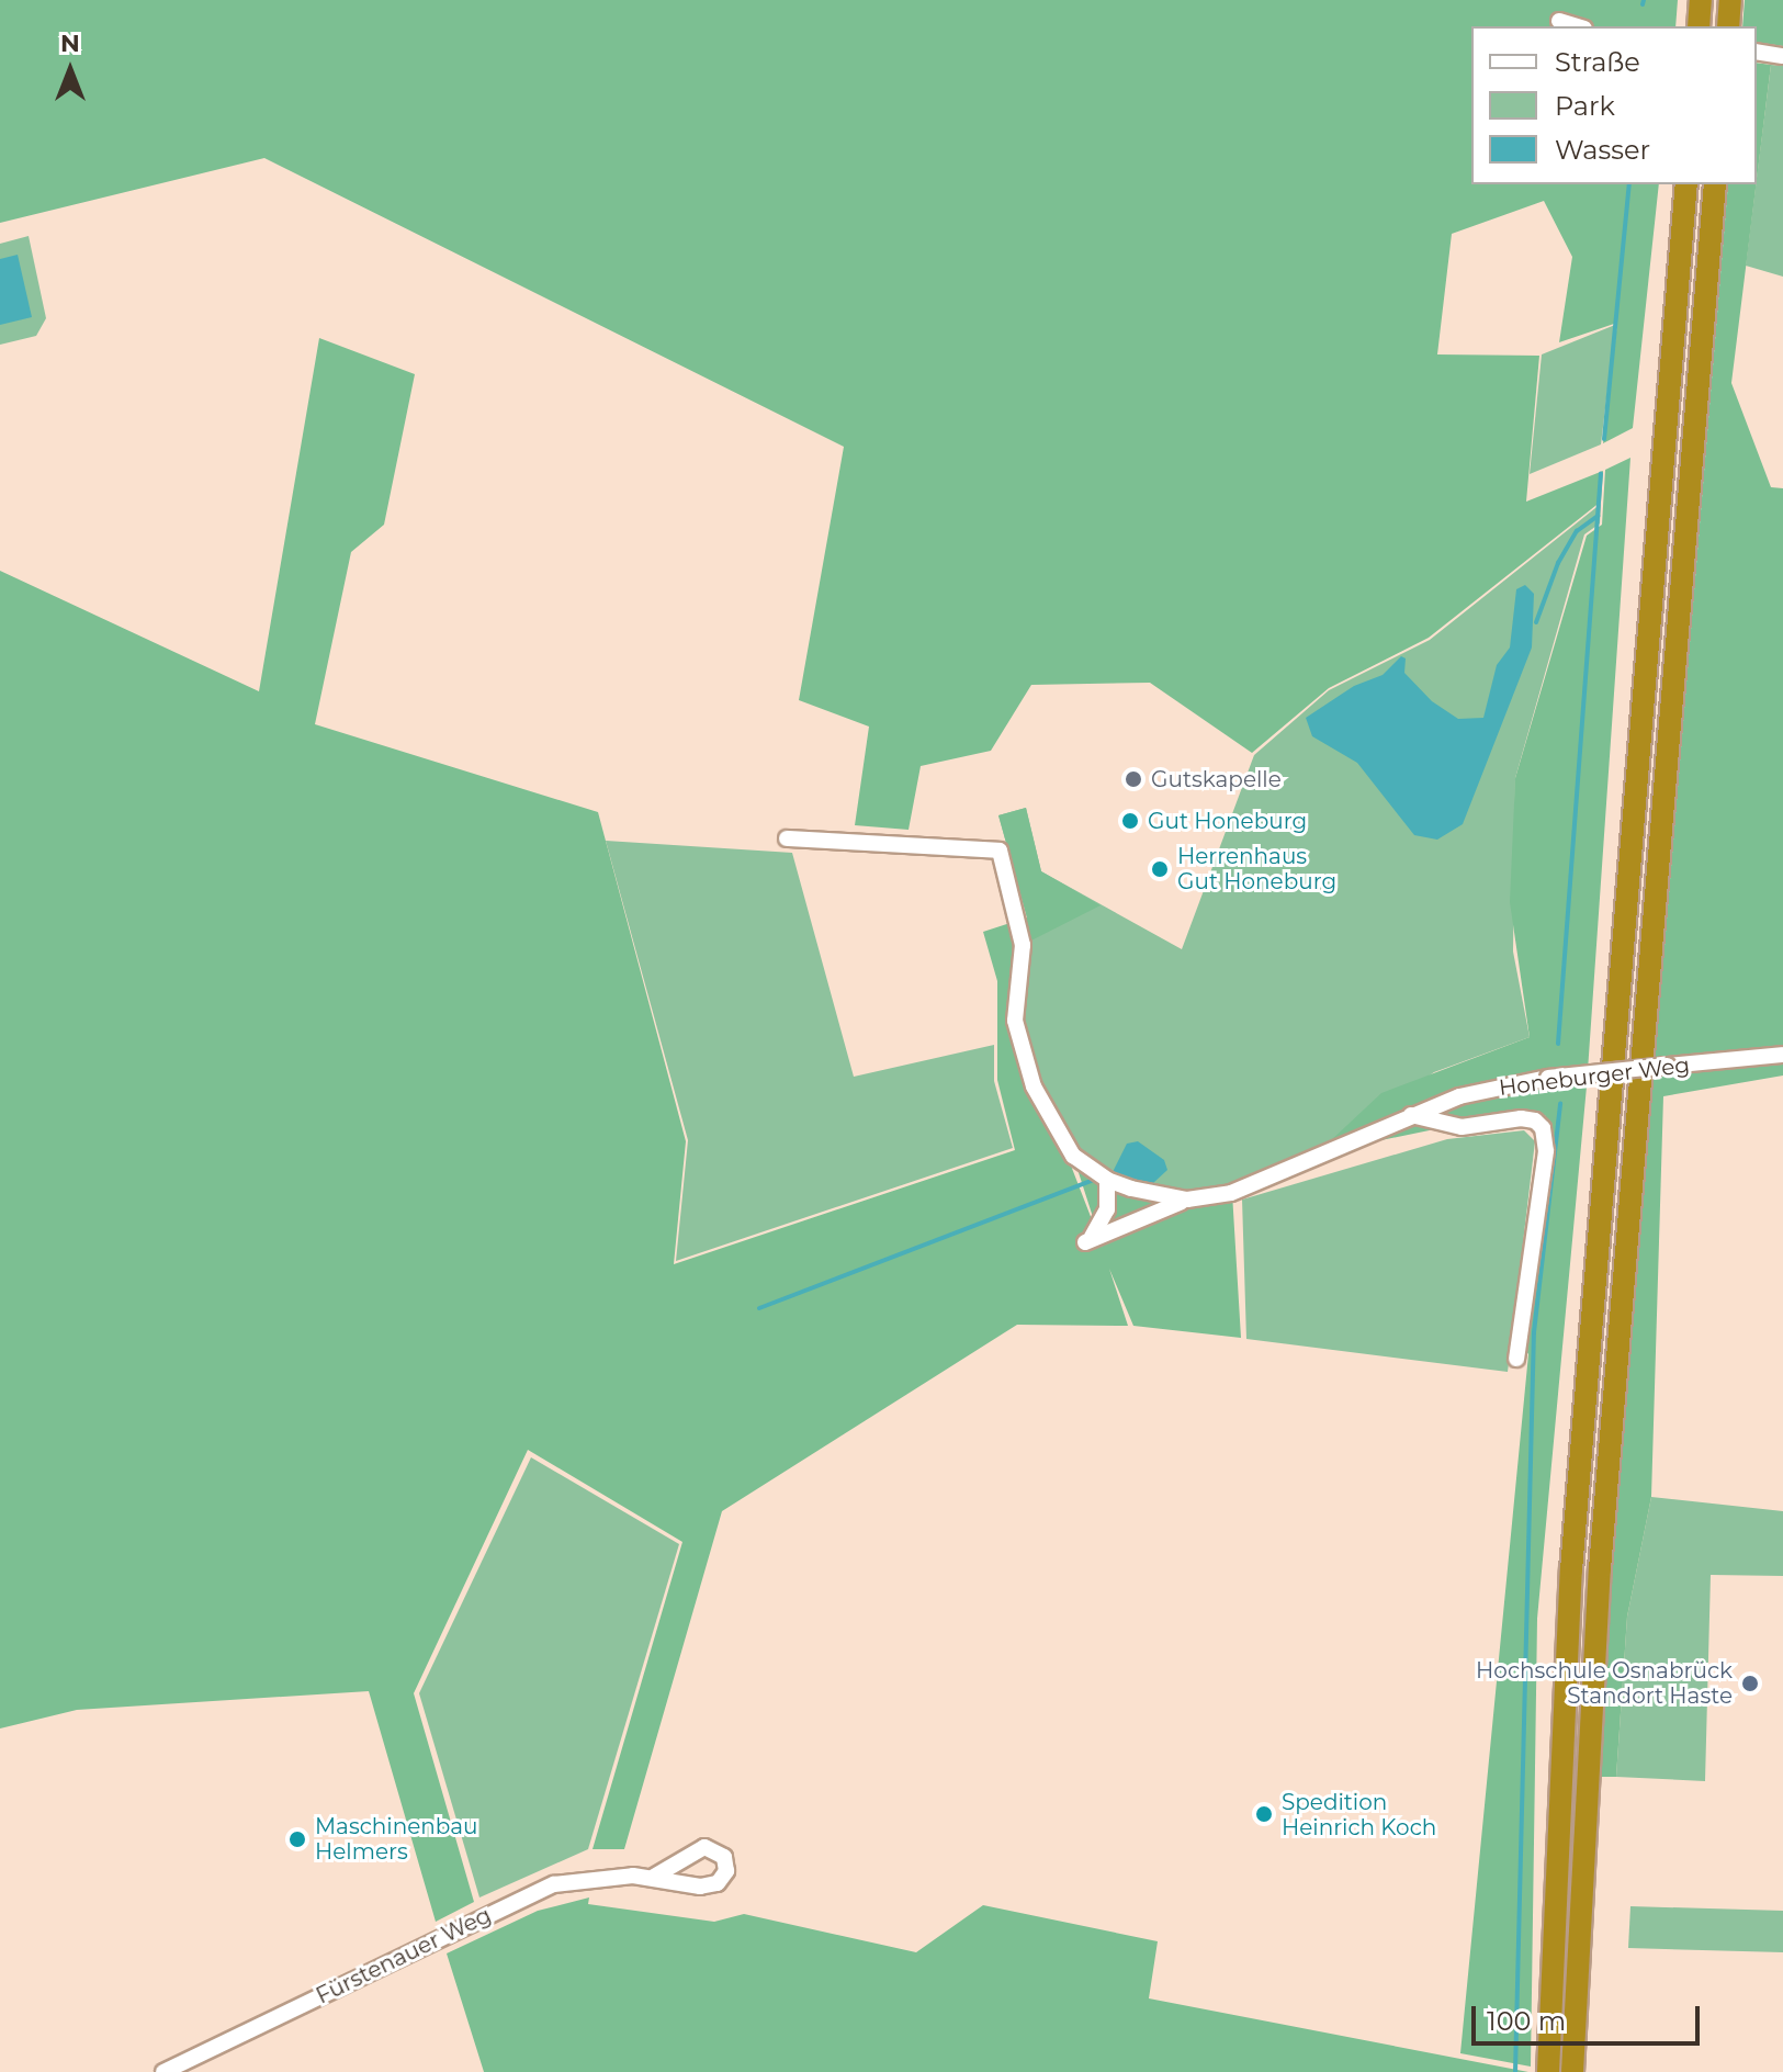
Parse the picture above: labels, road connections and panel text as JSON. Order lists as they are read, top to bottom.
{
  "streets": {
    "street": ["Honeburger Weg", "Fürstenauer Weg"]
  },
  "places": [
    "Gutskapelle",
    "Gut Honeburg",
    "Herrenhaus Gut Honeburg",
    "Hochschule Osnabrück Standort Haste",
    "Spedition Heinrich Koch",
    "Maschinenbau Helmers"
  ],
  "legend": ["Straße", "Park", "Wasser"],
  "scale_bar": "100 m",
  "north": "top"
}
